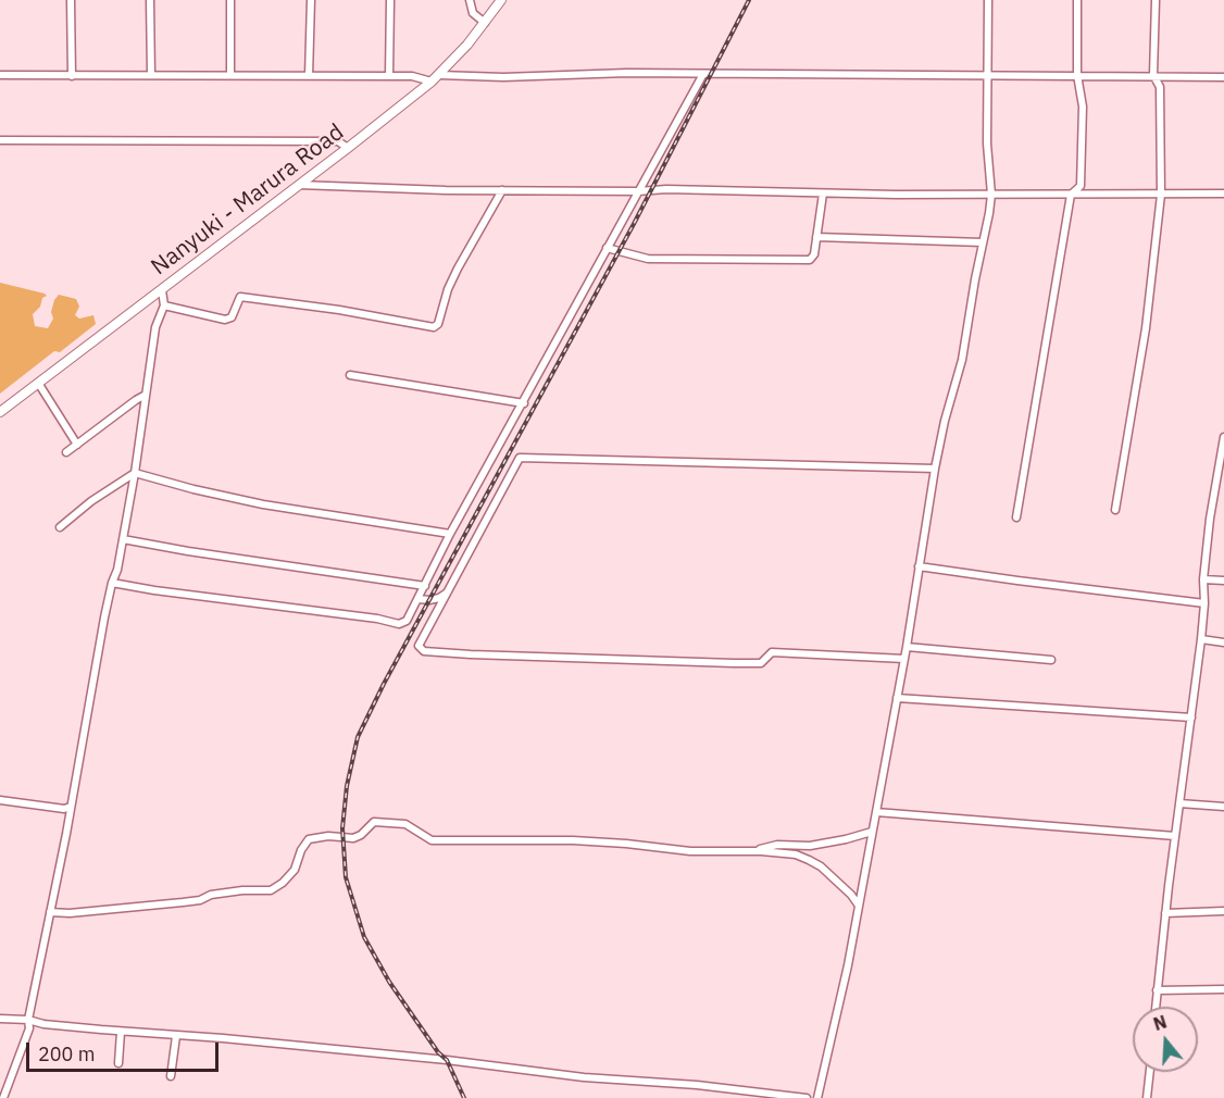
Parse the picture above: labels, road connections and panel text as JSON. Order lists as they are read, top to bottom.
{
  "streets": {
    "street": ["Nanyuki - Marura Road"]
  },
  "scale_bar": "200 m",
  "north": "top"
}
